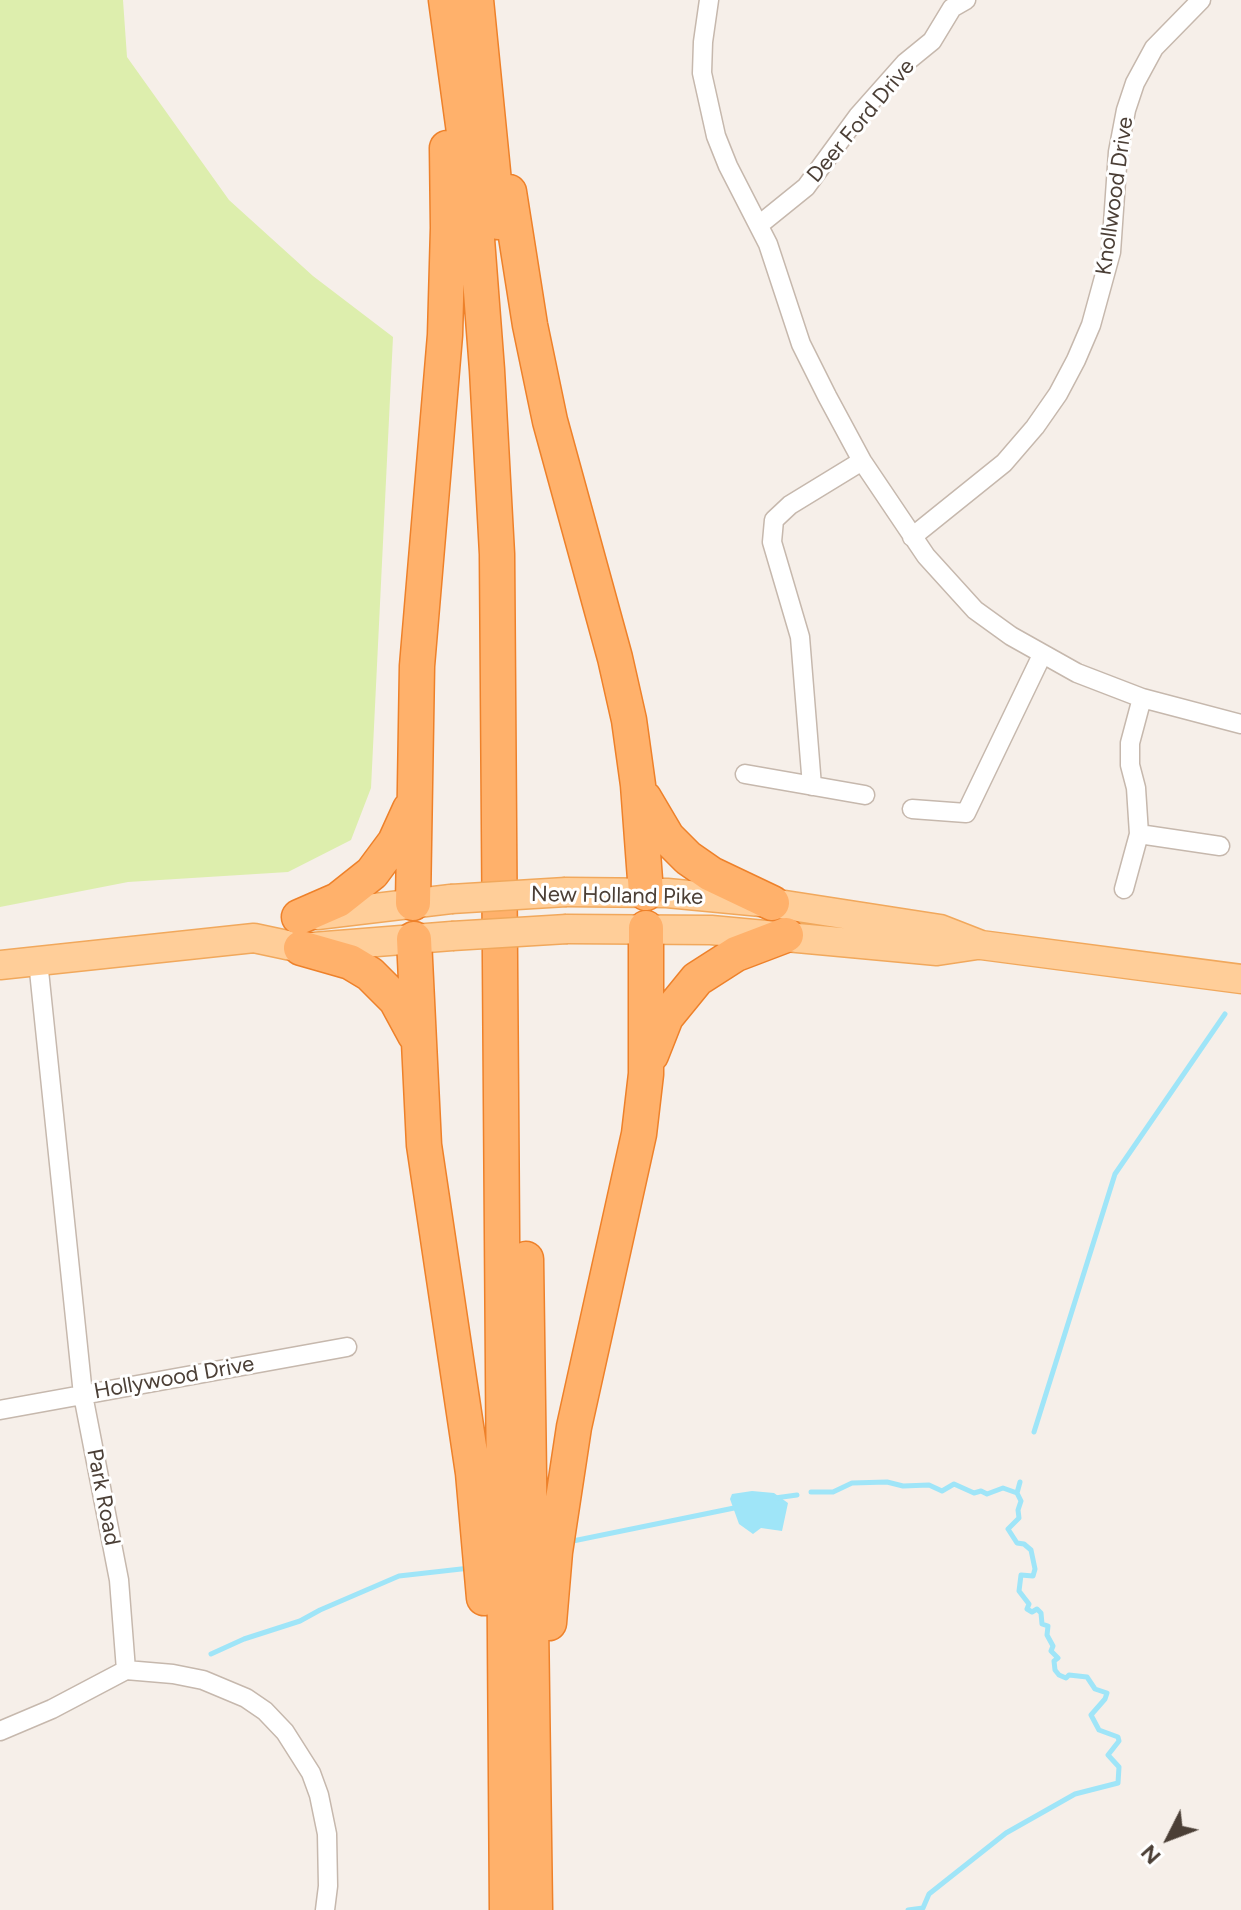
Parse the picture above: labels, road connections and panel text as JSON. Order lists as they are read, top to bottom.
{
  "streets": {
    "main road": ["New Holland Pike"],
    "street": [
      "Deer Ford Drive",
      "Knollwood Drive",
      "Hollywood Drive",
      "Park Road"
    ]
  },
  "crossings": [
    ["New Holland Pike", "Park Road"],
    ["Hollywood Drive", "Park Road"]
  ],
  "north": "bottom left"
}
